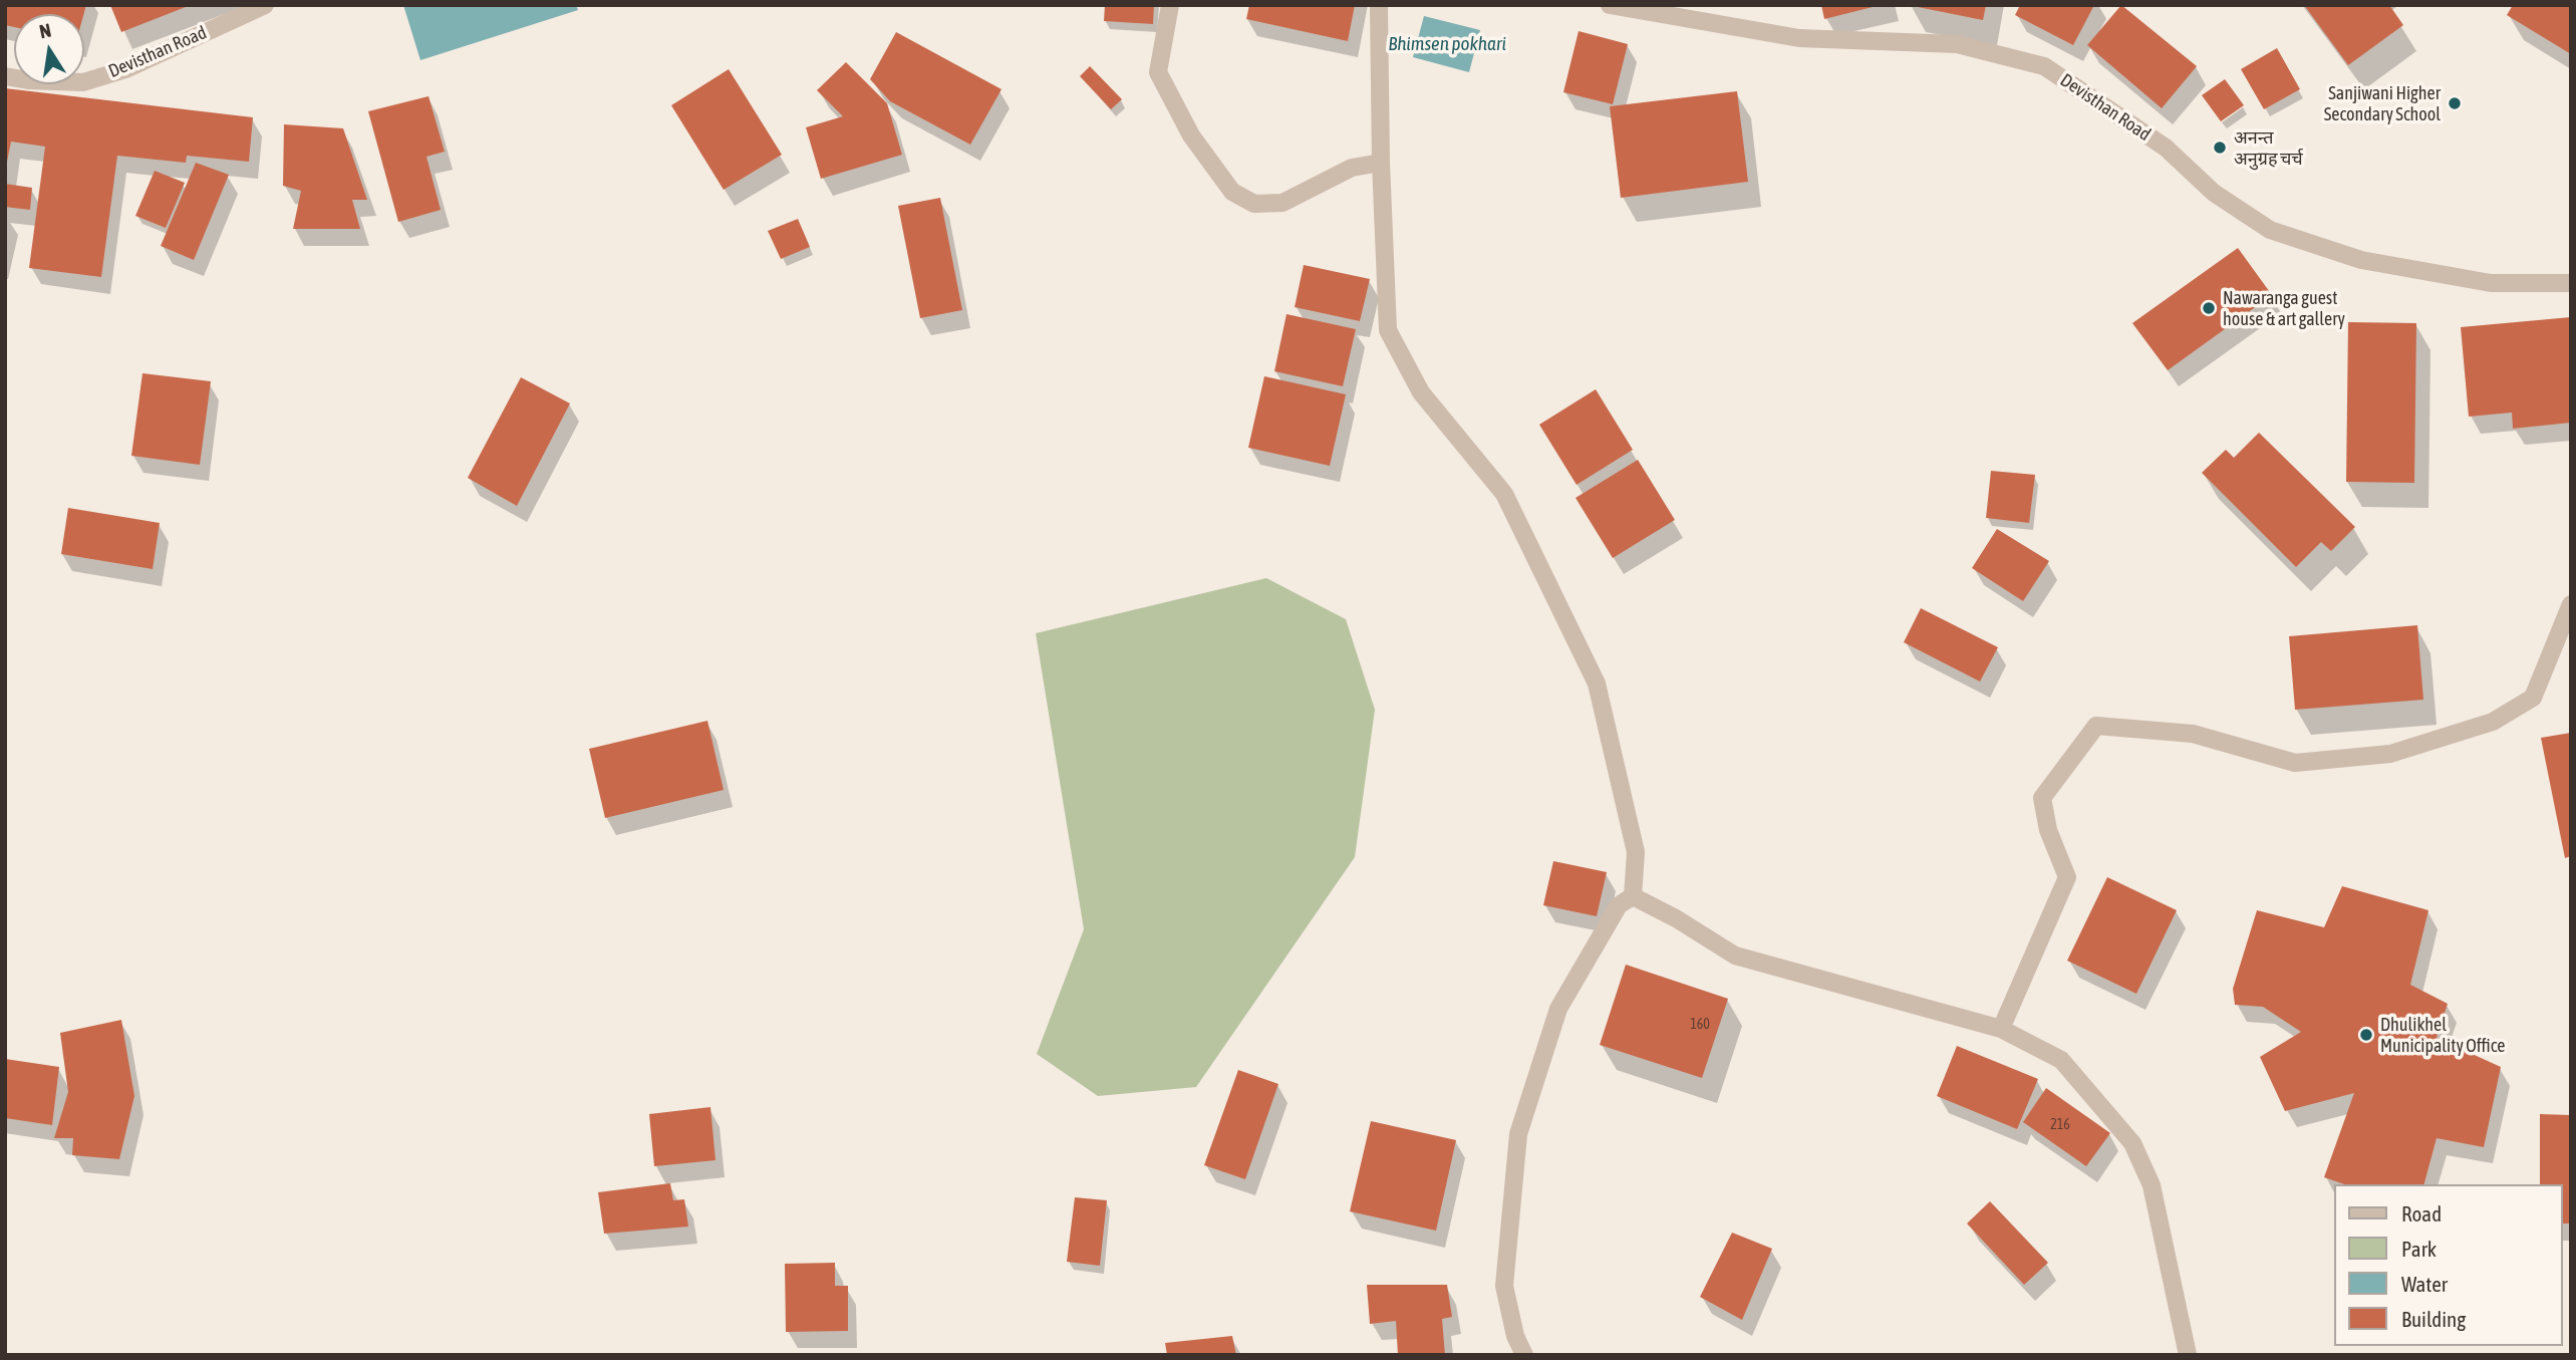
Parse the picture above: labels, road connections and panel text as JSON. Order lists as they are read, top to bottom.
{
  "streets": {
    "street": ["Devisthan Road"]
  },
  "water": ["Bhimsen pokhari"],
  "places": [
    "Sanjiwani Higher Secondary School",
    "अनन्त अनुग्रह चर्च",
    "Nawaranga guest house & art gallery",
    "Dhulikhel Municipality Office"
  ],
  "house_numbers": ["160", "216"],
  "legend": [
    "Road",
    "Park",
    "Water",
    "Building"
  ],
  "north": "top"
}
